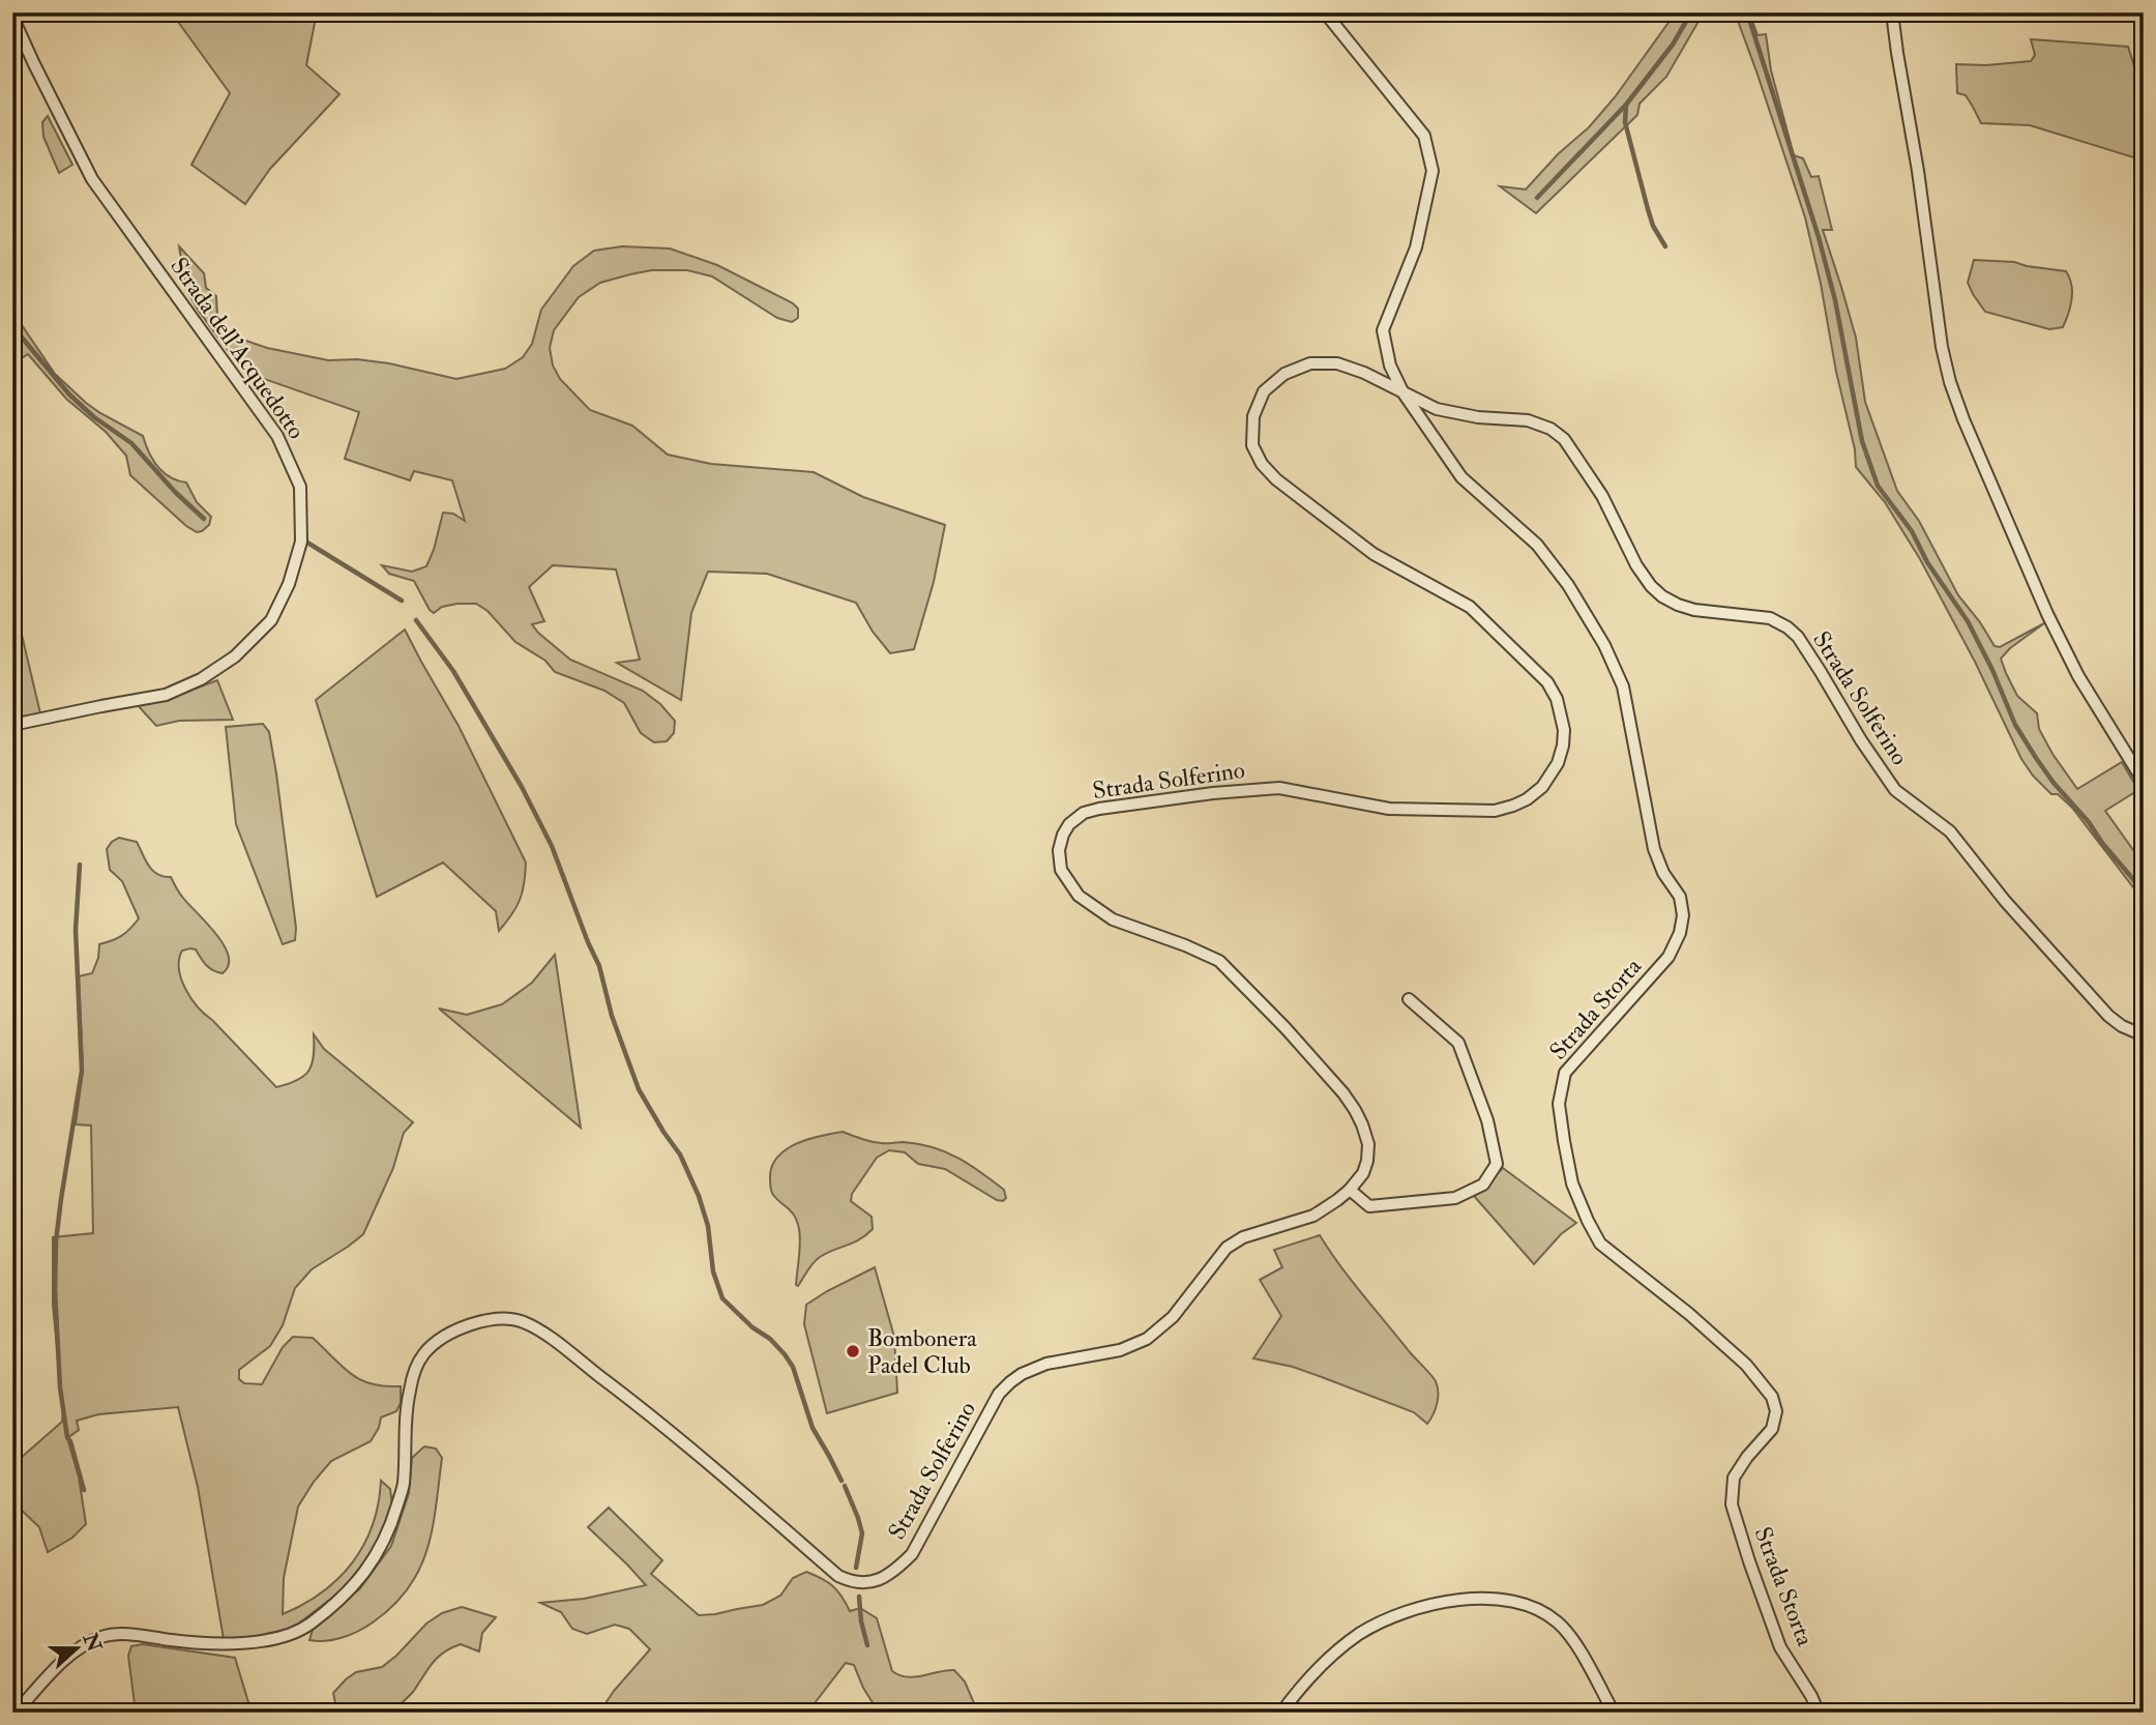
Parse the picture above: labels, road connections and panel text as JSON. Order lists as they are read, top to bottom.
{
  "streets": {
    "street": ["Strada dell'Acquedotto", "Strada Solferino", "Strada Storta"]
  },
  "crossings": [
    ["Strada Solferino", "Strada Storta"]
  ],
  "places": ["Bombonera Padel Club"],
  "north": "right"
}
